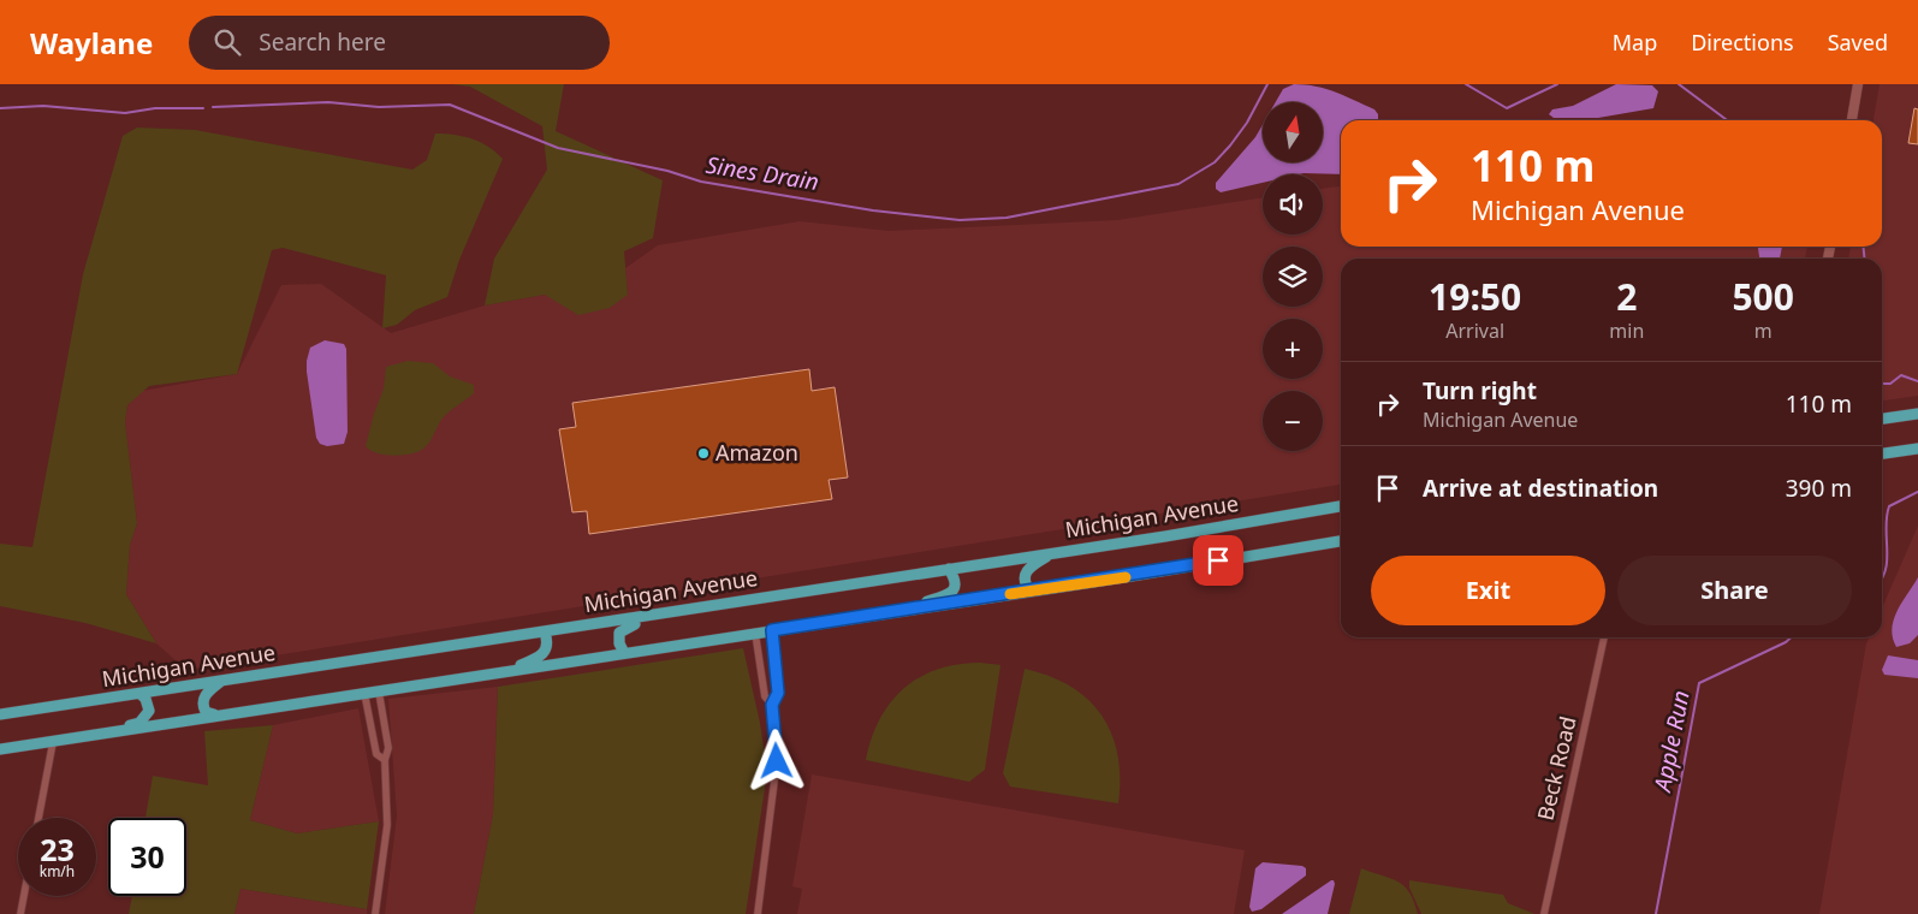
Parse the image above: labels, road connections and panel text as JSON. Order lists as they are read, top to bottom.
{
  "streets": {
    "main road": ["Michigan Avenue"],
    "street": ["Beck Road"]
  },
  "water": ["Sines Drain", "Apple Run"],
  "places": ["Amazon"],
  "north": "top",
  "page": {
    "header": "Waylane",
    "search": "Search here",
    "nav": ["Map", "Directions", "Saved"],
    "map_buttons": ["+", "−"],
    "turn": ["110 m", "Michigan Avenue"],
    "eta": [
      "19:50",
      "Arrival",
      "2",
      "min",
      "500",
      "m"
    ],
    "list": [
      {
        "name": "Turn right",
        "note": "Michigan Avenue",
        "value": "110 m"
      },
      {
        "name": "Arrive at destination",
        "value": "390 m"
      }
    ],
    "buttons": ["Exit", "Share"],
    "speed": "23 km/h",
    "limit": "30"
  }
}
